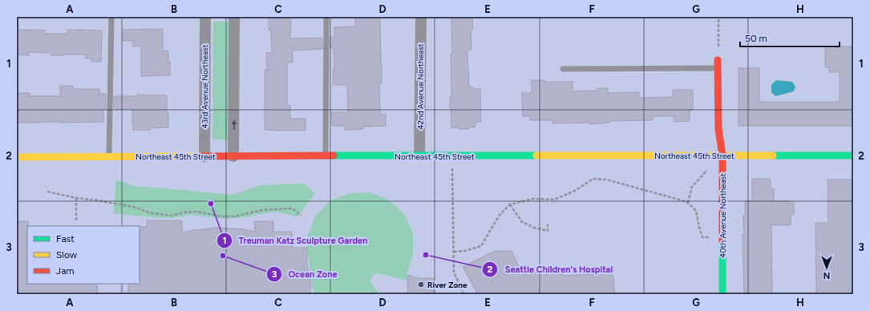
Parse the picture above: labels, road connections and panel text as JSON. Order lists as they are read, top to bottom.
{
  "streets": {
    "street": [
      "43rd Avenue Northeast",
      "42nd Avenue Northeast",
      "Northeast 45th Street",
      "40th Avenue Northeast"
    ]
  },
  "crossings": [
    ["43rd Avenue Northeast", "Northeast 45th Street"],
    ["42nd Avenue Northeast", "Northeast 45th Street"],
    ["Northeast 45th Street", "40th Avenue Northeast"]
  ],
  "places": [
    "Treuman Katz Sculpture Garden",
    "Seattle Children's Hospital",
    "Ocean Zone",
    "River Zone"
  ],
  "legend": ["Fast", "Slow", "Jam"],
  "scale_bar": "50 m",
  "north": "bottom",
  "grid": {
    "columns": [
      "A",
      "B",
      "C",
      "D",
      "E",
      "F",
      "G",
      "H"
    ],
    "rows": ["1", "2", "3"]
  }
}
